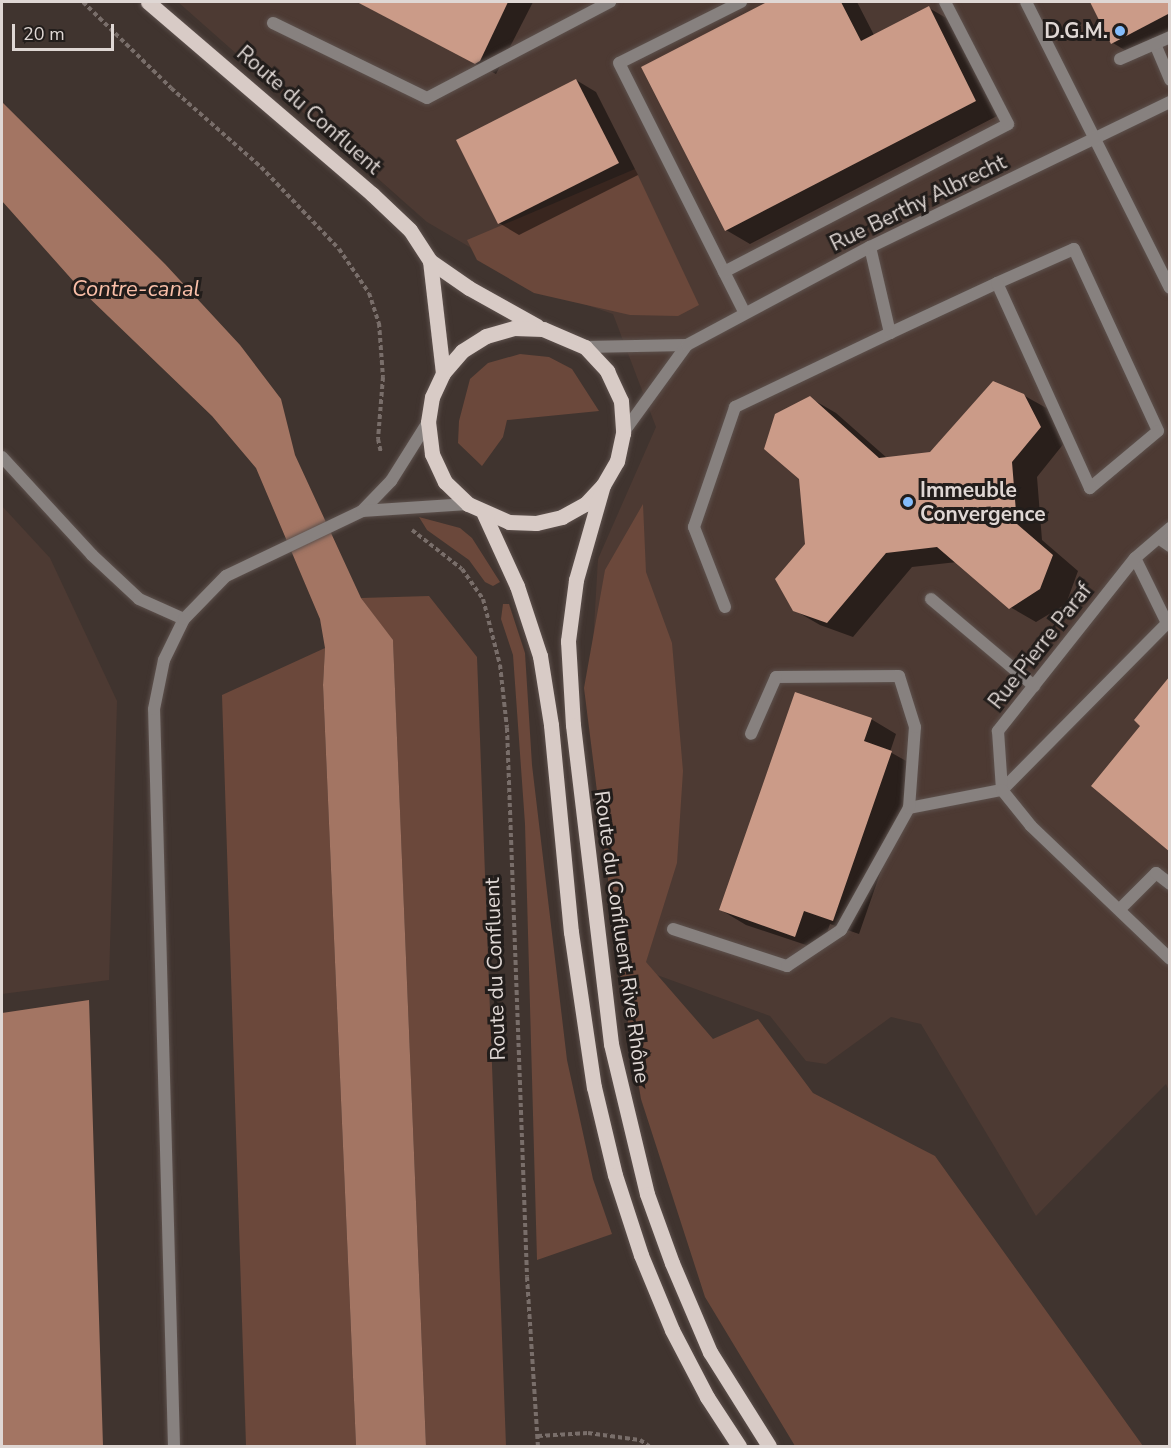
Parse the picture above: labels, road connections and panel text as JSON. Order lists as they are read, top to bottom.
{
  "streets": {
    "main road": ["Route du Confluent", "Route du Confluent Rive Rhône"],
    "street": ["Rue Berthy Albrecht", "Rue Pierre Paraf"]
  },
  "crossings": [
    ["Route du Confluent", "Rue Berthy Albrecht"],
    ["Route du Confluent", "Route du Confluent Rive Rhône"],
    ["Rue Berthy Albrecht", "Route du Confluent Rive Rhône"]
  ],
  "water": ["Contre-canal"],
  "places": ["D.G.M.", "Immeuble Convergence"],
  "scale_bar": "20 m"
}
